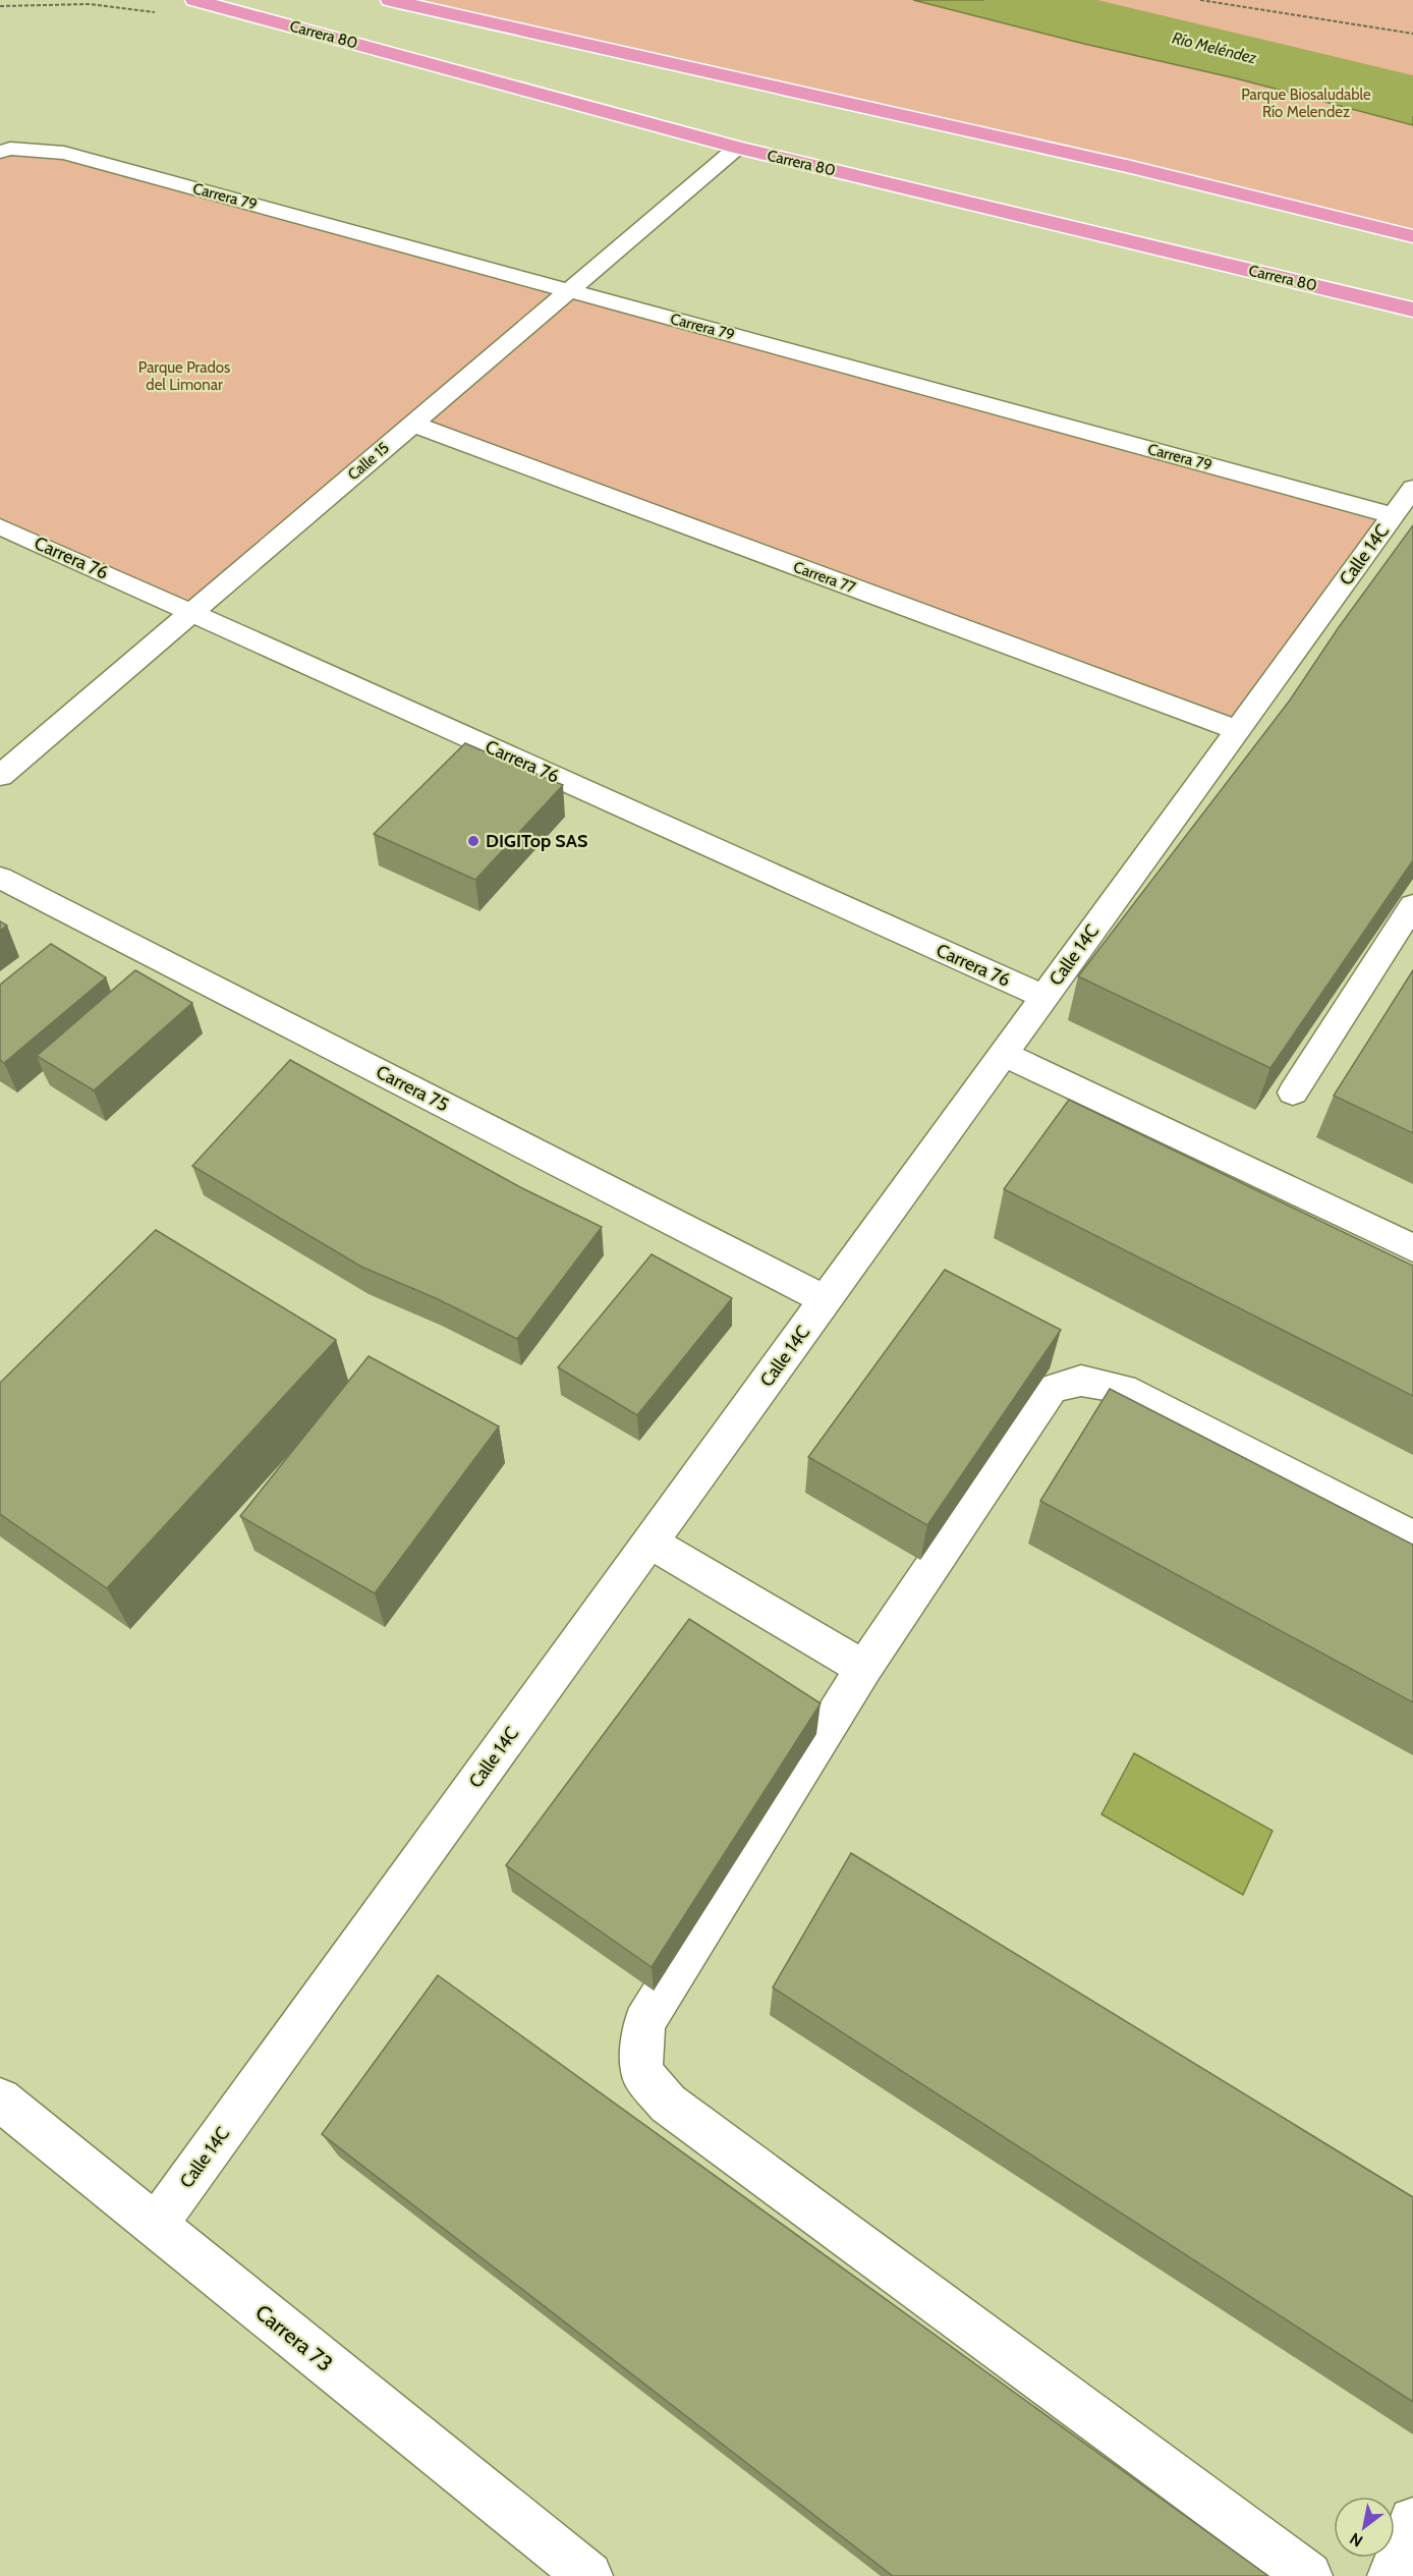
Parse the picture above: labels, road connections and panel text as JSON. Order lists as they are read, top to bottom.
{
  "streets": {
    "main road": ["Carrera 80"],
    "street": [
      "Carrera 79",
      "Calle 15",
      "Calle 14C",
      "Carrera 76",
      "Carrera 77",
      "Carrera 75",
      "Carrera 73"
    ]
  },
  "crossings": [
    ["Carrera 80", "Calle 15"],
    ["Carrera 79", "Calle 15"],
    ["Carrera 79", "Calle 14C"],
    ["Calle 15", "Carrera 76"],
    ["Calle 15", "Carrera 77"],
    ["Calle 14C", "Carrera 76"],
    ["Calle 14C", "Carrera 77"],
    ["Calle 14C", "Carrera 75"],
    ["Calle 14C", "Carrera 73"]
  ],
  "water": ["Río Meléndez"],
  "parks": ["Parque Biosaludable Río Melendez", "Parque Prados del Limonar"],
  "places": ["DIGITop SAS"],
  "north": "bottom left"
}
